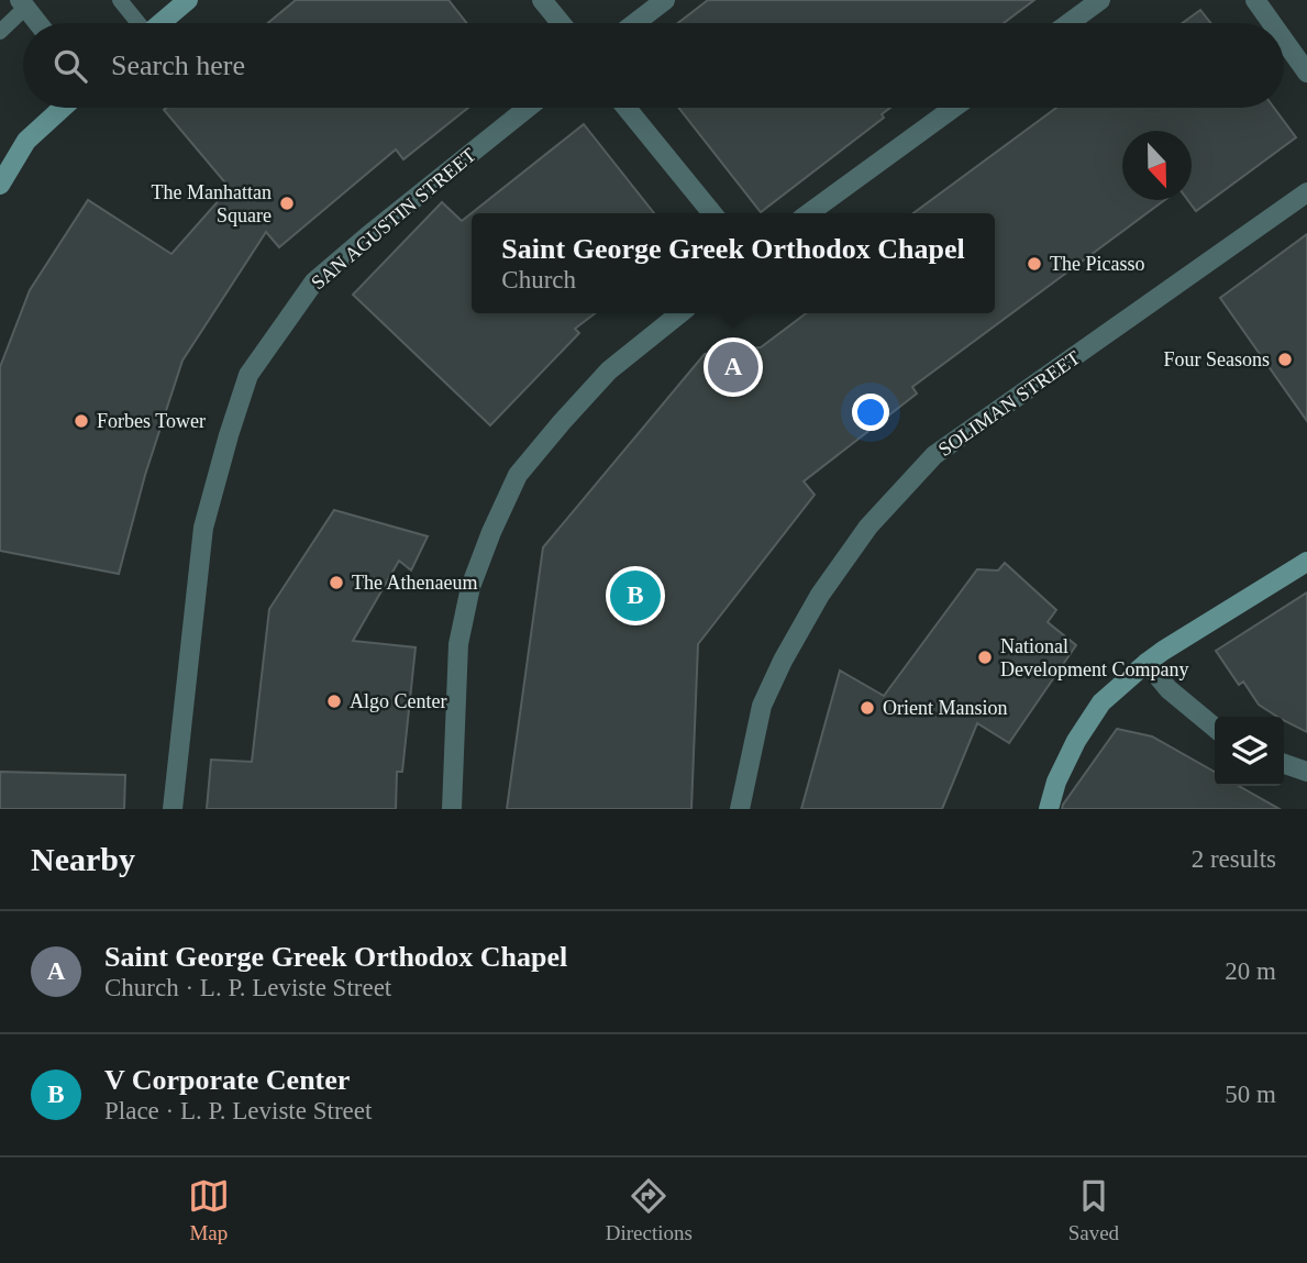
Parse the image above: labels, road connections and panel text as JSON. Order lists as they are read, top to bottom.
{
  "streets": {
    "street": ["SAN AGUSTIN STREET", "SOLIMAN STREET"]
  },
  "places": [
    "The Manhattan Square",
    "The Picasso",
    "Four Seasons",
    "Forbes Tower",
    "The Athenaeum",
    "National Development Company",
    "Algo Center",
    "Orient Mansion"
  ],
  "north": "bottom",
  "page": {
    "search": "Search here",
    "popup": ["Saint George Greek Orthodox Chapel", "Church"],
    "pins": ["A", "B"],
    "heading": ["Nearby", "2 results"],
    "list": [
      {
        "mark": "A",
        "name": "Saint George Greek Orthodox Chapel",
        "note": "Church · L. P. Leviste Street",
        "value": "20 m"
      },
      {
        "mark": "B",
        "name": "V Corporate Center",
        "note": "Place · L. P. Leviste Street",
        "value": "50 m"
      }
    ],
    "nav": ["Map", "Directions", "Saved"]
  }
}
